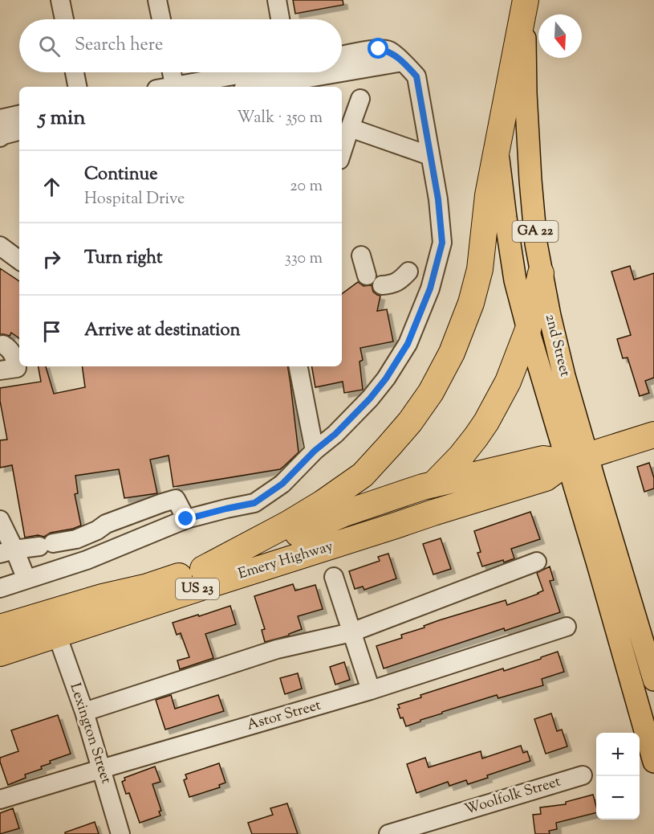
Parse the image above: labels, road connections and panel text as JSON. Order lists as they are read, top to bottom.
{
  "streets": {
    "highway": ["Emery Highway", "US 23"],
    "main road": ["GA 22", "2nd Street"],
    "street": ["Astor Street", "Lexington Street", "Woolfolk Street"]
  },
  "crossings": [
    ["2nd Street", "Emery Highway"],
    ["Emery Highway", "Lexington Street"],
    ["Astor Street", "Lexington Street"]
  ],
  "north": "bottom",
  "page": {
    "search": "Search here",
    "heading": ["5 min", "Walk · 350 m"],
    "list": [
      ["Continue", "Hospital Drive", "20 m"],
      ["Turn right", "330 m"],
      "Arrive at destination"
    ],
    "map_buttons": ["+", "−"]
  }
}
